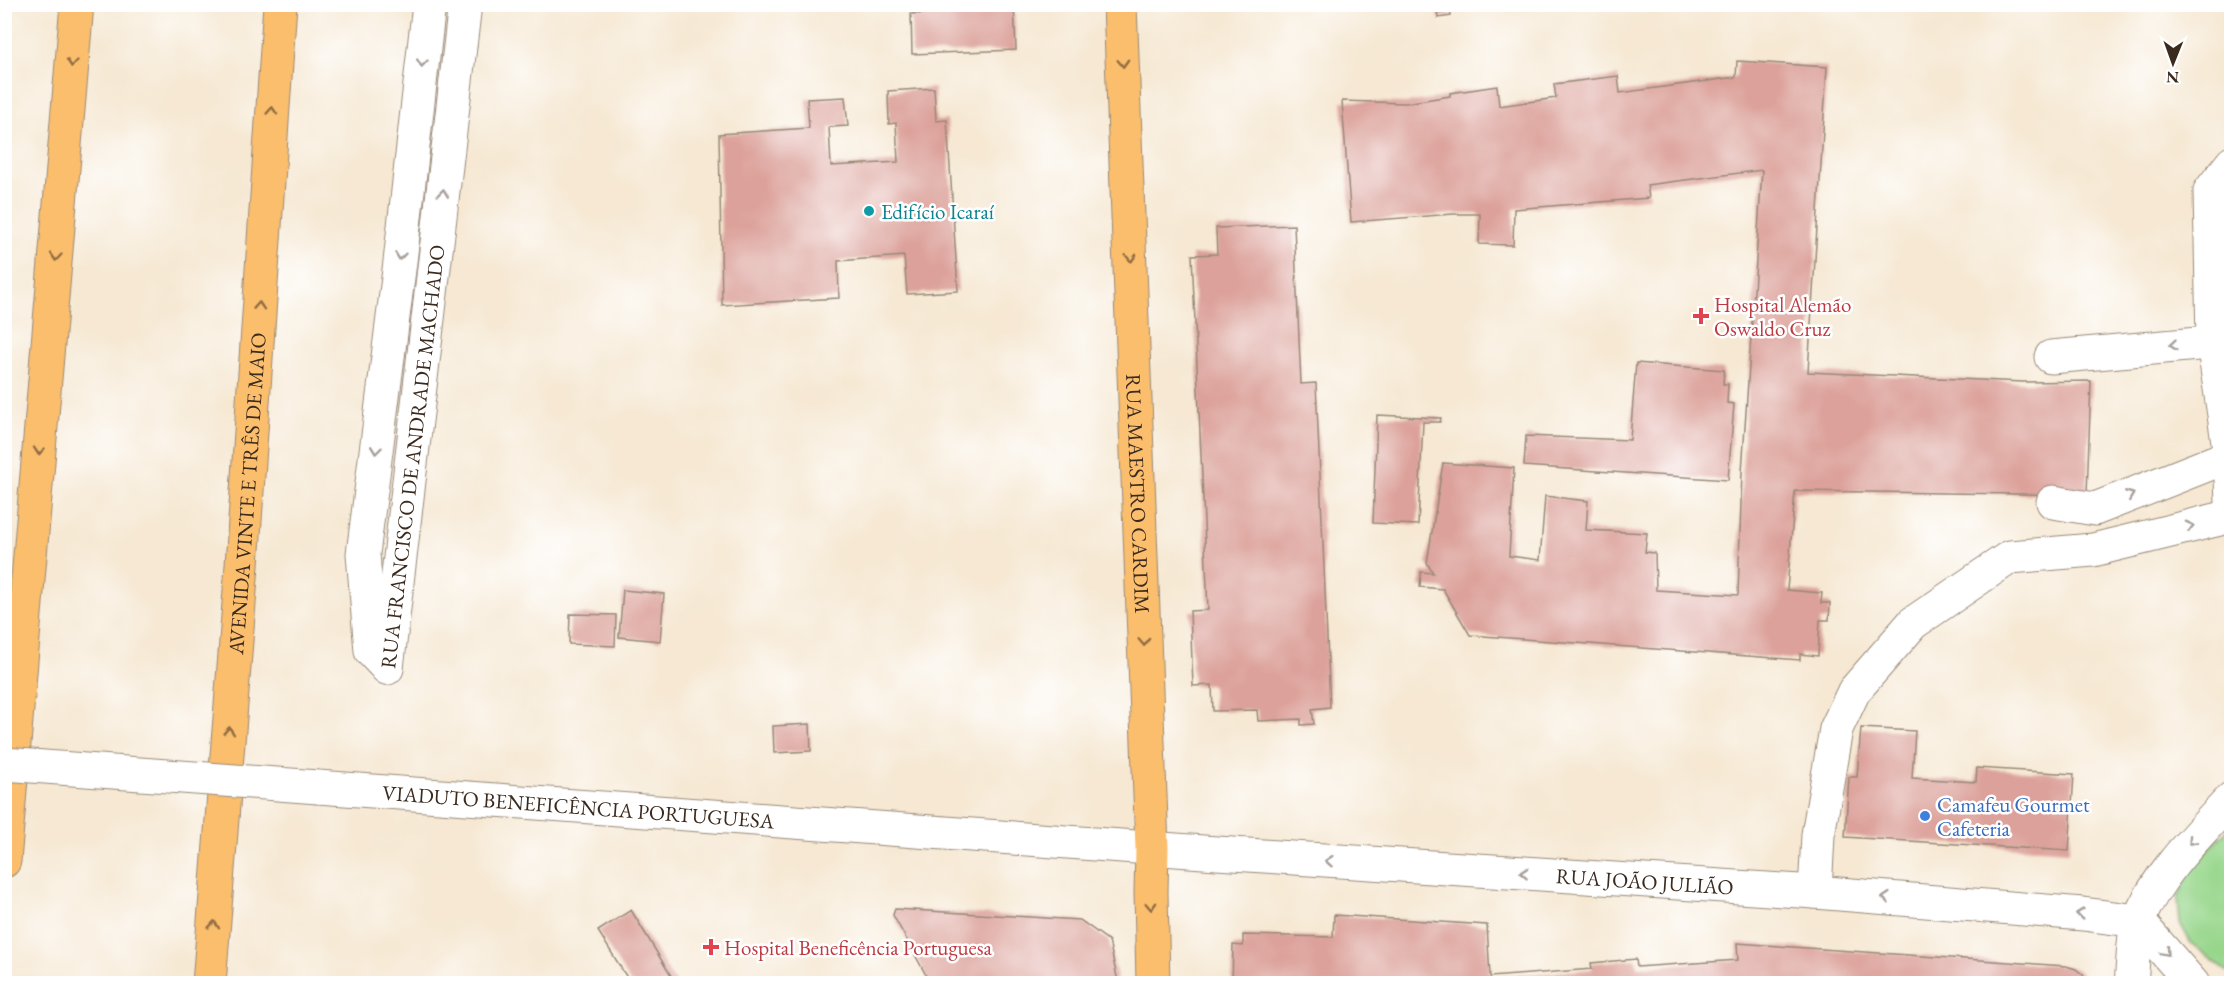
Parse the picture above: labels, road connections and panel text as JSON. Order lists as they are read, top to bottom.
{
  "streets": {
    "main road": ["AVENIDA VINTE E TRÊS DE MAIO", "RUA MAESTRO CARDIM"],
    "street": ["RUA FRANCISCO DE ANDRADE MACHADO", "VIADUTO BENEFICÊNCIA PORTUGUESA", "RUA JOÃO JULIÃO"]
  },
  "crossings": [
    ["RUA MAESTRO CARDIM", "VIADUTO BENEFICÊNCIA PORTUGUESA"],
    ["RUA MAESTRO CARDIM", "RUA JOÃO JULIÃO"],
    ["VIADUTO BENEFICÊNCIA PORTUGUESA", "RUA JOÃO JULIÃO"]
  ],
  "one_way": ["RUA MAESTRO CARDIM", "RUA JOÃO JULIÃO"],
  "places": {
    "other": ["Edifício Icaraí", "Camafeu Gourmet Cafeteria"],
    "health": ["Hospital Alemão Oswaldo Cruz", "Hospital Beneficência Portuguesa"]
  },
  "north": "bottom"
}
